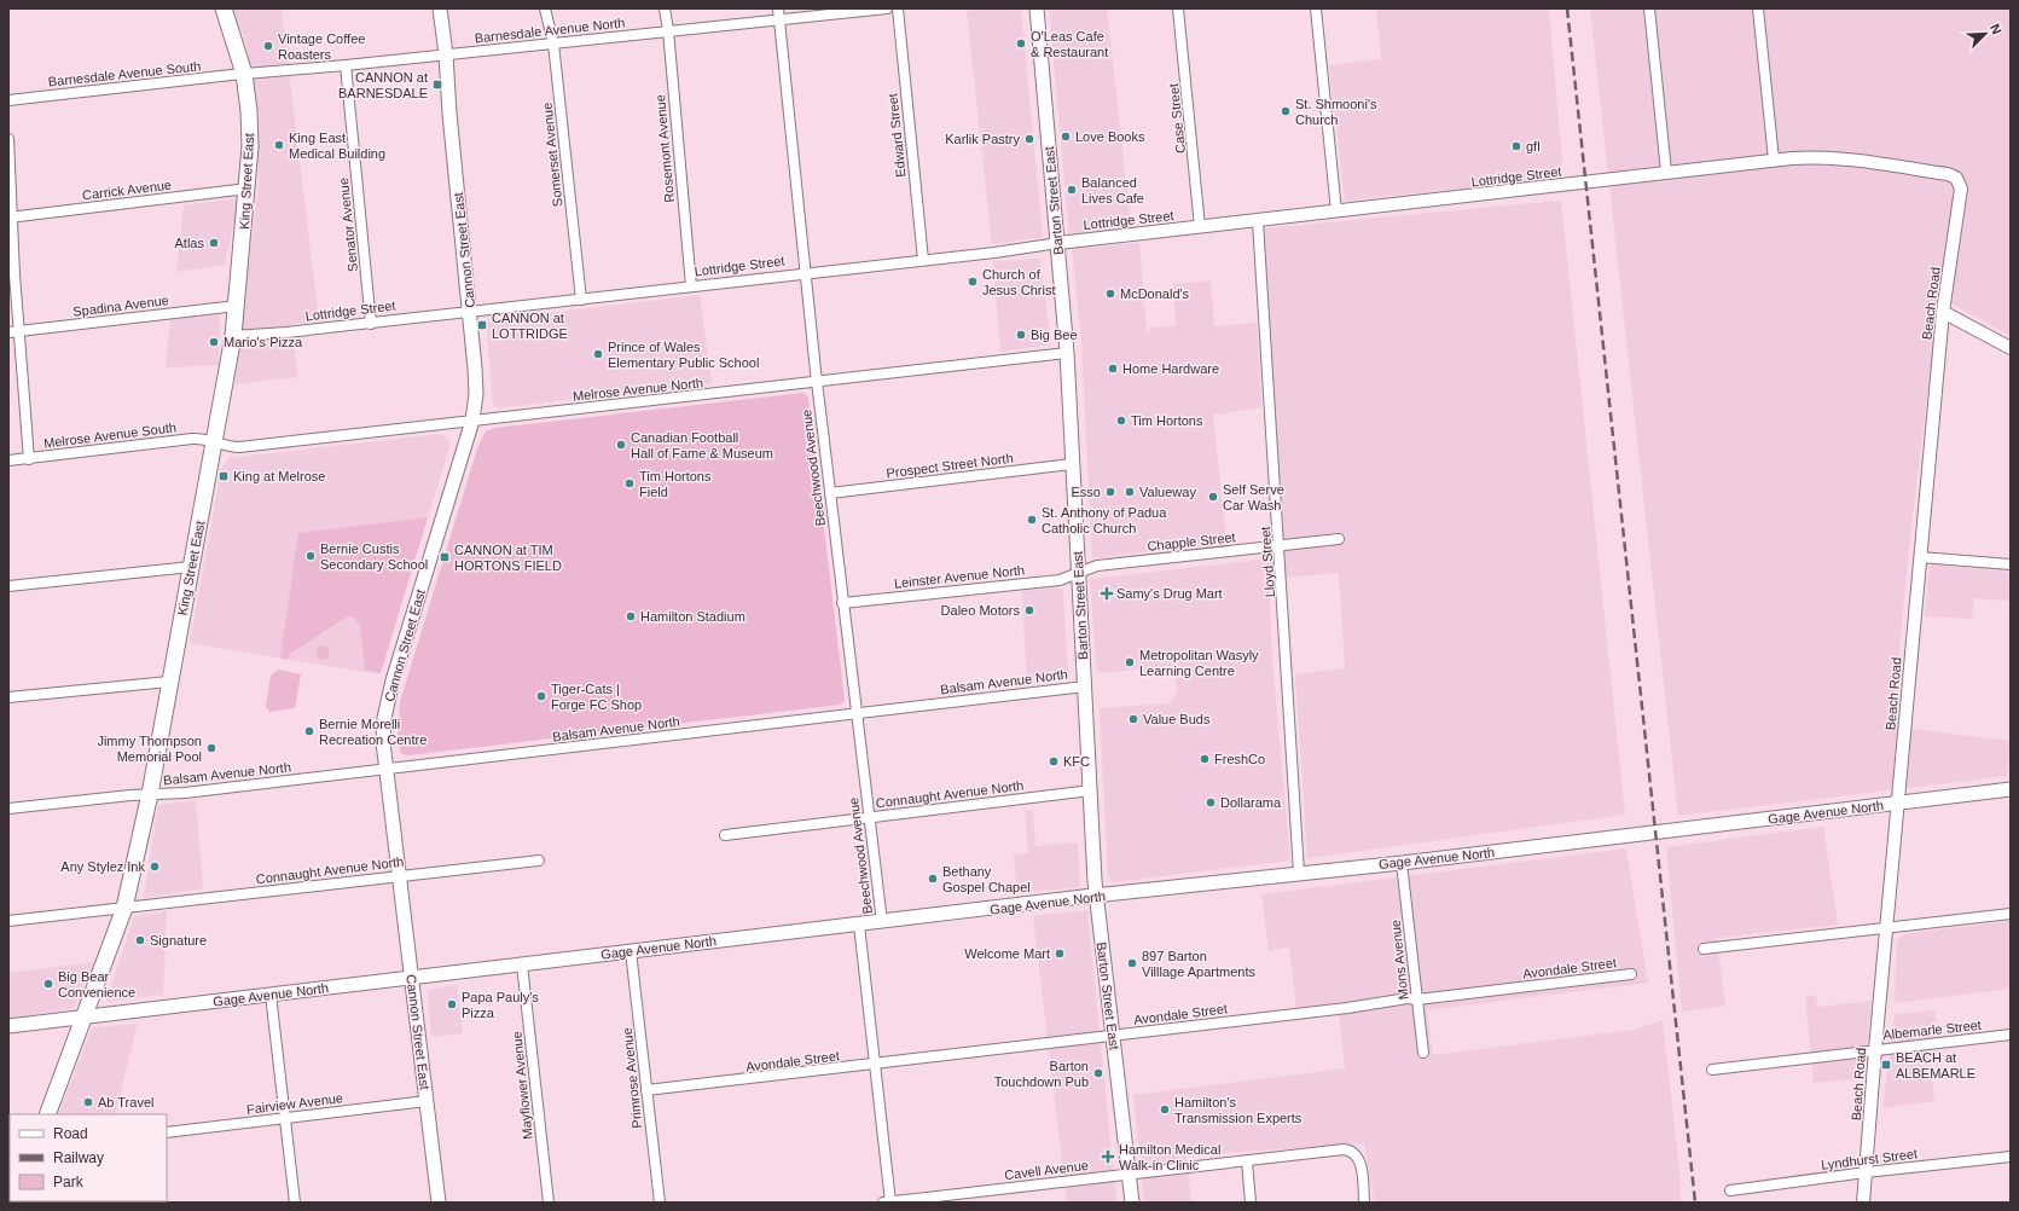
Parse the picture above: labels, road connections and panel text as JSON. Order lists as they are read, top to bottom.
{
  "streets": {
    "main road": [
      "King Street East",
      "Barton Street East",
      "Cannon Street East",
      "Gage Avenue North"
    ],
    "street": [
      "Barnesdale Avenue North",
      "Barnesdale Avenue South",
      "Case Street",
      "Edward Street",
      "Rosemont Avenue",
      "Somerset Avenue",
      "Lottridge Street",
      "Carrick Avenue",
      "Senator Avenue",
      "Beach Road",
      "Spadina Avenue",
      "Melrose Avenue North",
      "Melrose Avenue South",
      "Prospect Street North",
      "Beechwood Avenue",
      "Chapple Street",
      "Lloyd Street",
      "Leinster Avenue North",
      "Balsam Avenue North",
      "Connaught Avenue North",
      "Mons Avenue",
      "Avondale Street",
      "Albemarle Street",
      "Primrose Avenue",
      "Mayflower Avenue",
      "Fairview Avenue",
      "Lyndhurst Street",
      "Cavell Avenue"
    ]
  },
  "crossings": [
    ["Barnesdale Avenue North", "Barnesdale Avenue South"],
    ["Barnesdale Avenue North", "Rosemont Avenue"],
    ["Barnesdale Avenue North", "Somerset Avenue"],
    ["Barnesdale Avenue North", "King Street East"],
    ["Barnesdale Avenue North", "Senator Avenue"],
    ["Barnesdale Avenue North", "Cannon Street East"],
    ["Barnesdale Avenue North", "Beechwood Avenue"],
    ["Barnesdale Avenue South", "King Street East"],
    ["Case Street", "Lottridge Street"],
    ["Edward Street", "Lottridge Street"],
    ["Rosemont Avenue", "Lottridge Street"],
    ["Somerset Avenue", "Lottridge Street"],
    ["Lottridge Street", "King Street East"],
    ["Lottridge Street", "Barton Street East"],
    ["Lottridge Street", "Senator Avenue"],
    ["Lottridge Street", "Cannon Street East"],
    ["Lottridge Street", "Beach Road"],
    ["Lottridge Street", "Beechwood Avenue"],
    ["Lottridge Street", "Lloyd Street"],
    ["King Street East", "Carrick Avenue"],
    ["King Street East", "Spadina Avenue"],
    ["King Street East", "Melrose Avenue North"],
    ["King Street East", "Melrose Avenue South"],
    ["King Street East", "Balsam Avenue North"],
    ["King Street East", "Connaught Avenue North"],
    ["King Street East", "Gage Avenue North"],
    ["Barton Street East", "Melrose Avenue North"],
    ["Barton Street East", "Prospect Street North"],
    ["Barton Street East", "Chapple Street"],
    ["Barton Street East", "Leinster Avenue North"],
    ["Barton Street East", "Balsam Avenue North"],
    ["Barton Street East", "Connaught Avenue North"],
    ["Barton Street East", "Gage Avenue North"],
    ["Barton Street East", "Avondale Street"],
    ["Barton Street East", "Cavell Avenue"],
    ["Cannon Street East", "Melrose Avenue North"],
    ["Cannon Street East", "Balsam Avenue North"],
    ["Cannon Street East", "Connaught Avenue North"],
    ["Cannon Street East", "Gage Avenue North"],
    ["Cannon Street East", "Fairview Avenue"],
    ["Beach Road", "Gage Avenue North"],
    ["Beach Road", "Albemarle Street"],
    ["Beach Road", "Lyndhurst Street"],
    ["Melrose Avenue North", "Melrose Avenue South"],
    ["Melrose Avenue North", "Beechwood Avenue"],
    ["Prospect Street North", "Beechwood Avenue"],
    ["Beechwood Avenue", "Leinster Avenue North"],
    ["Beechwood Avenue", "Balsam Avenue North"],
    ["Beechwood Avenue", "Connaught Avenue North"],
    ["Beechwood Avenue", "Gage Avenue North"],
    ["Beechwood Avenue", "Avondale Street"],
    ["Beechwood Avenue", "Cavell Avenue"],
    ["Chapple Street", "Lloyd Street"],
    ["Chapple Street", "Leinster Avenue North"],
    ["Lloyd Street", "Gage Avenue North"],
    ["Gage Avenue North", "Mons Avenue"],
    ["Gage Avenue North", "Primrose Avenue"],
    ["Gage Avenue North", "Mayflower Avenue"],
    ["Mons Avenue", "Avondale Street"],
    ["Avondale Street", "Primrose Avenue"]
  ],
  "places": {
    "other": [
      "O'Leas Cafe & Restaurant",
      "Vintage Coffee Roasters",
      "St. Shmooni's Church",
      "Love Books",
      "Karlik Pastry",
      "King East Medical Building",
      "gfl",
      "Balanced Lives Cafe",
      "Atlas",
      "Church of Jesus Christ",
      "McDonald's",
      "Big Bee",
      "Mario's Pizza",
      "Prince of Wales Elementary Public School",
      "Home Hardware",
      "Tim Hortons",
      "Canadian Football Hall of Fame & Museum",
      "Tim Hortons Field",
      "Esso",
      "Valueway",
      "Self Serve Car Wash",
      "St. Anthony of Padua Catholic Church",
      "Bernie Custis Secondary School",
      "Daleo Motors",
      "Hamilton Stadium",
      "Metropolitan Wasyly Learning Centre",
      "Tiger-Cats | Forge FC Shop",
      "Value Buds",
      "Bernie Morelli Recreation Centre",
      "Jimmy Thompson Memorial Pool",
      "FreshCo",
      "KFC",
      "Dollarama",
      "Any Stylez Ink",
      "Bethany Gospel Chapel",
      "Signature",
      "Welcome Mart",
      "897 Barton Villlage Apartments",
      "Big Bear Convenience",
      "Papa Pauly's Pizza",
      "Barton Touchdown Pub",
      "Ab Travel",
      "Hamilton's Transmission Experts"
    ],
    "transit": [
      "CANNON at BARNESDALE",
      "CANNON at LOTTRIDGE",
      "King at Melrose",
      "CANNON at TIM HORTONS FIELD",
      "BEACH at ALBEMARLE"
    ],
    "health": ["Samy's Drug Mart", "Hamilton Medical Walk-in Clinic"]
  },
  "legend": ["Road", "Railway", "Park"],
  "north": "top right"
}
